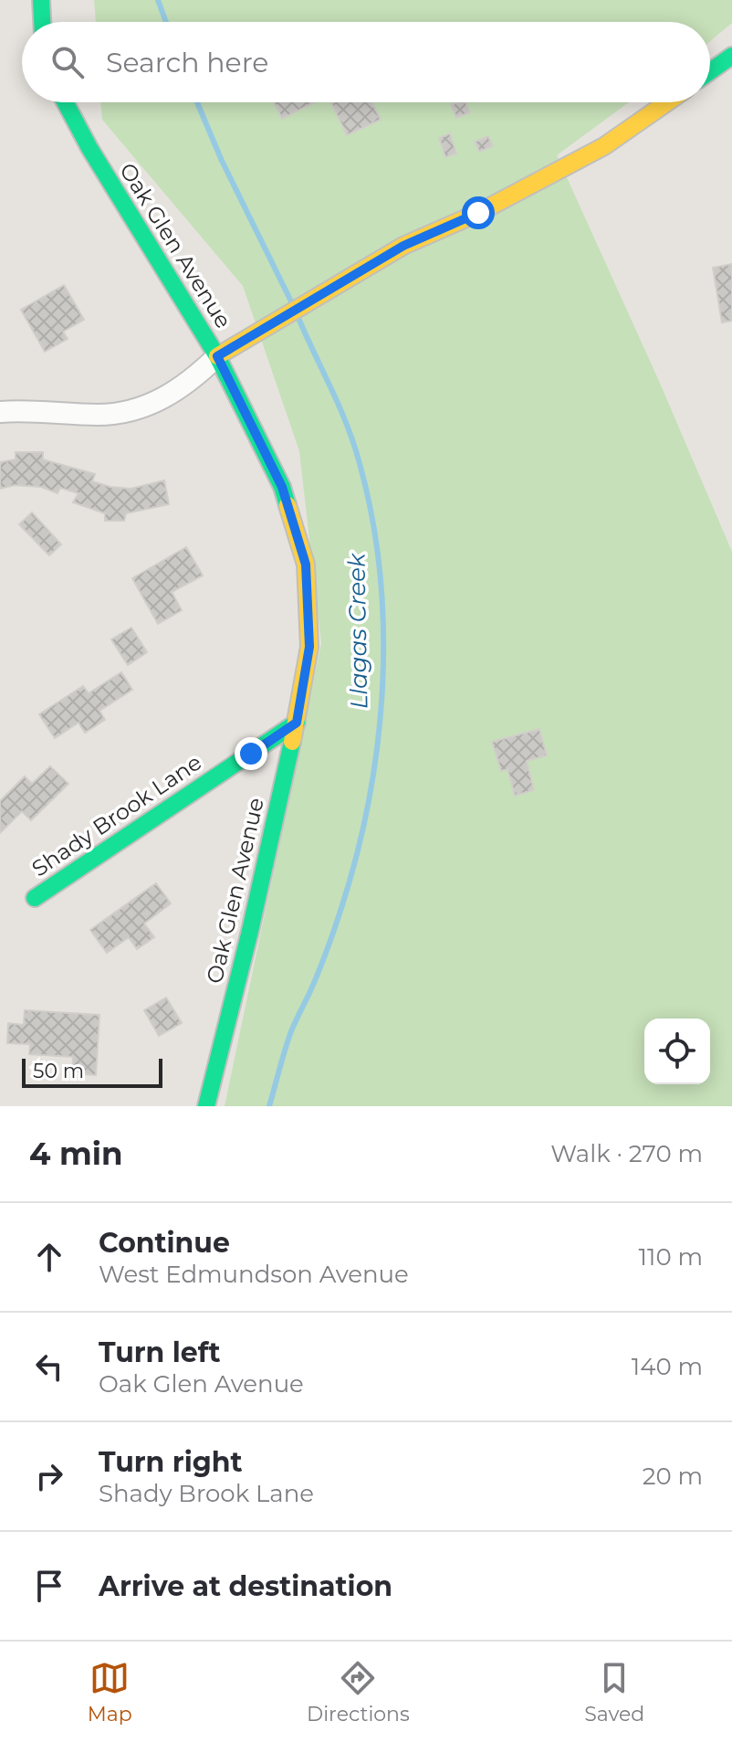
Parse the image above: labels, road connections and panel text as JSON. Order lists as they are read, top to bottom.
{
  "streets": {
    "street": ["Oak Glen Avenue", "Shady Brook Lane"]
  },
  "crossings": [
    ["Oak Glen Avenue", "Shady Brook Lane"]
  ],
  "water": ["Llagas Creek"],
  "scale_bar": "50 m",
  "page": {
    "search": "Search here",
    "scale": "50 m",
    "heading": ["4 min", "Walk · 270 m"],
    "list": [
      ["Continue", "West Edmundson Avenue", "110 m"],
      ["Turn left", "Oak Glen Avenue", "140 m"],
      ["Turn right", "Shady Brook Lane", "20 m"],
      "Arrive at destination"
    ],
    "nav": ["Map", "Directions", "Saved"]
  }
}
